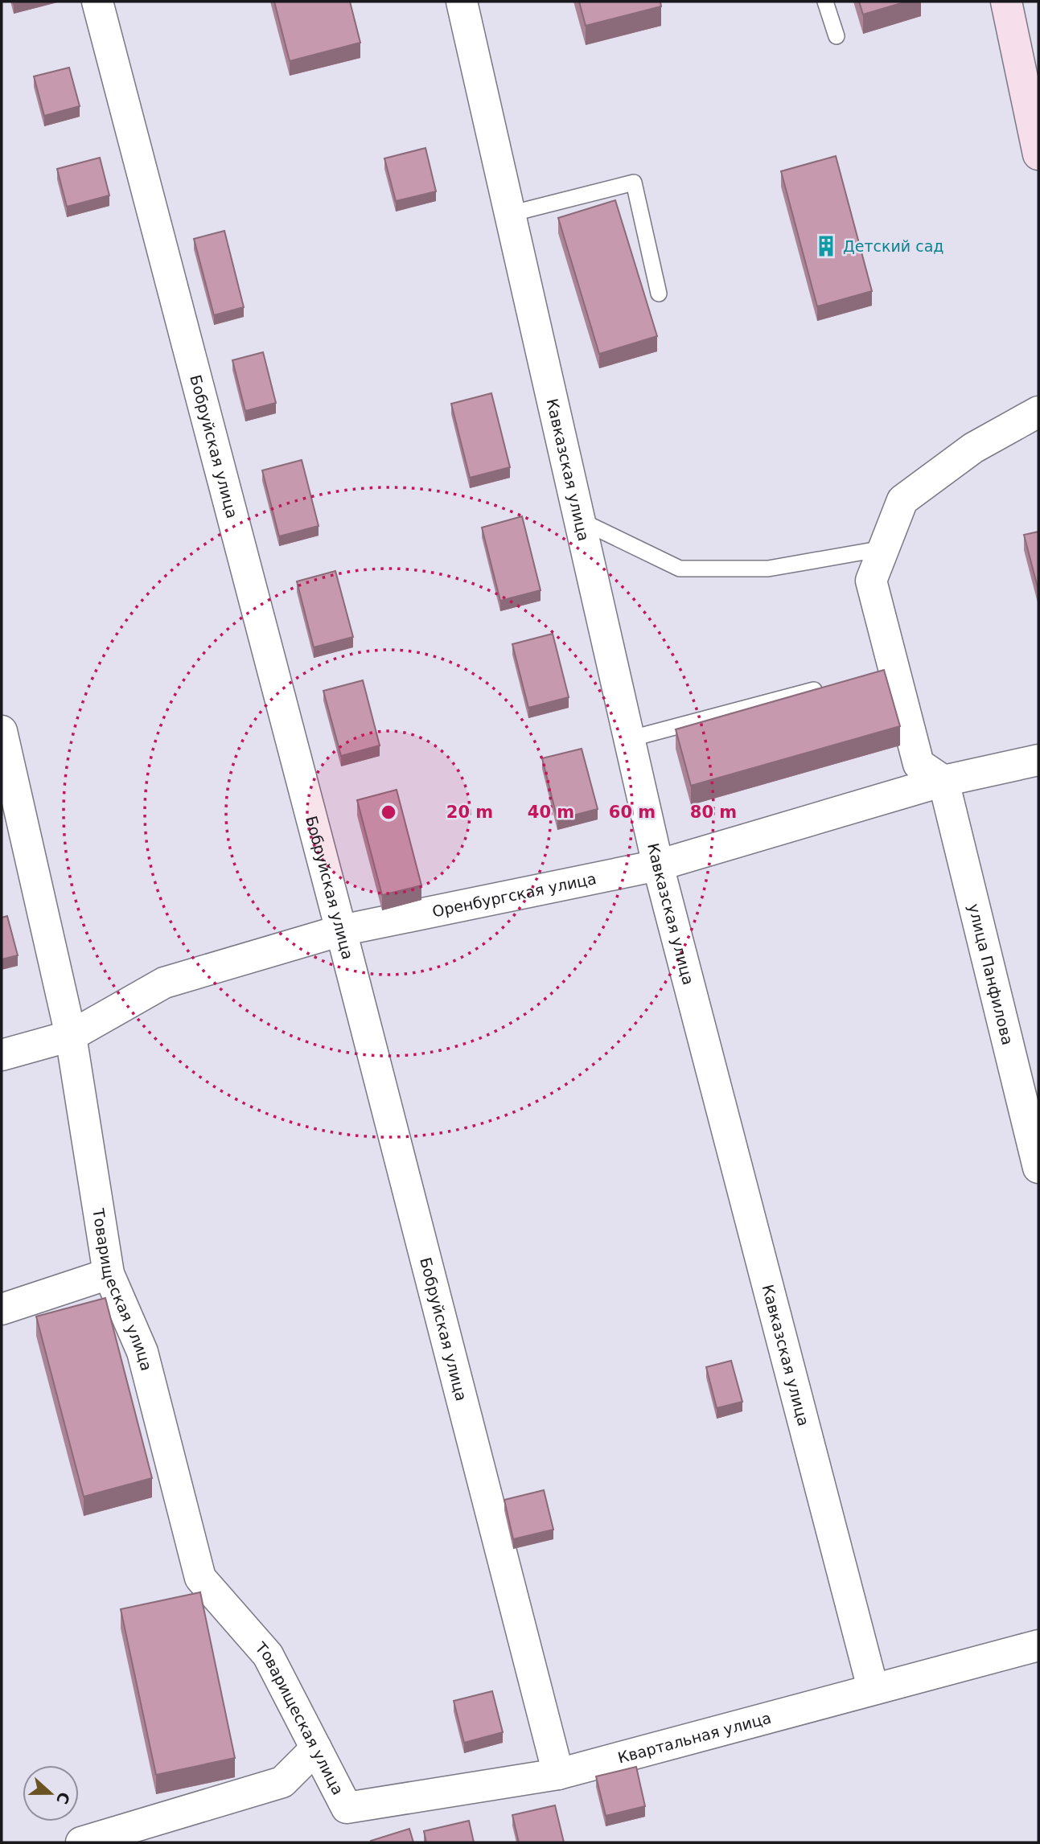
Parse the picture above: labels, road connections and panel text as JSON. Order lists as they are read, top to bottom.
{
  "streets": {
    "street": [
      "Бобруйская улица",
      "Кавказская улица",
      "Оренбургская улица",
      "улица Панфилова",
      "Товарищеская улица",
      "Квартальная улица"
    ]
  },
  "crossings": [
    ["Бобруйская улица", "Оренбургская улица"],
    ["Бобруйская улица", "Квартальная улица"],
    ["Кавказская улица", "Оренбургская улица"],
    ["Кавказская улица", "Квартальная улица"],
    ["Оренбургская улица", "улица Панфилова"],
    ["Оренбургская улица", "Товарищеская улица"],
    ["Товарищеская улица", "Квартальная улица"]
  ],
  "places": {
    "building": ["Детский сад"]
  },
  "north": "right",
  "rings": [
    "20 m",
    "40 m",
    "60 m",
    "80 m"
  ]
}
